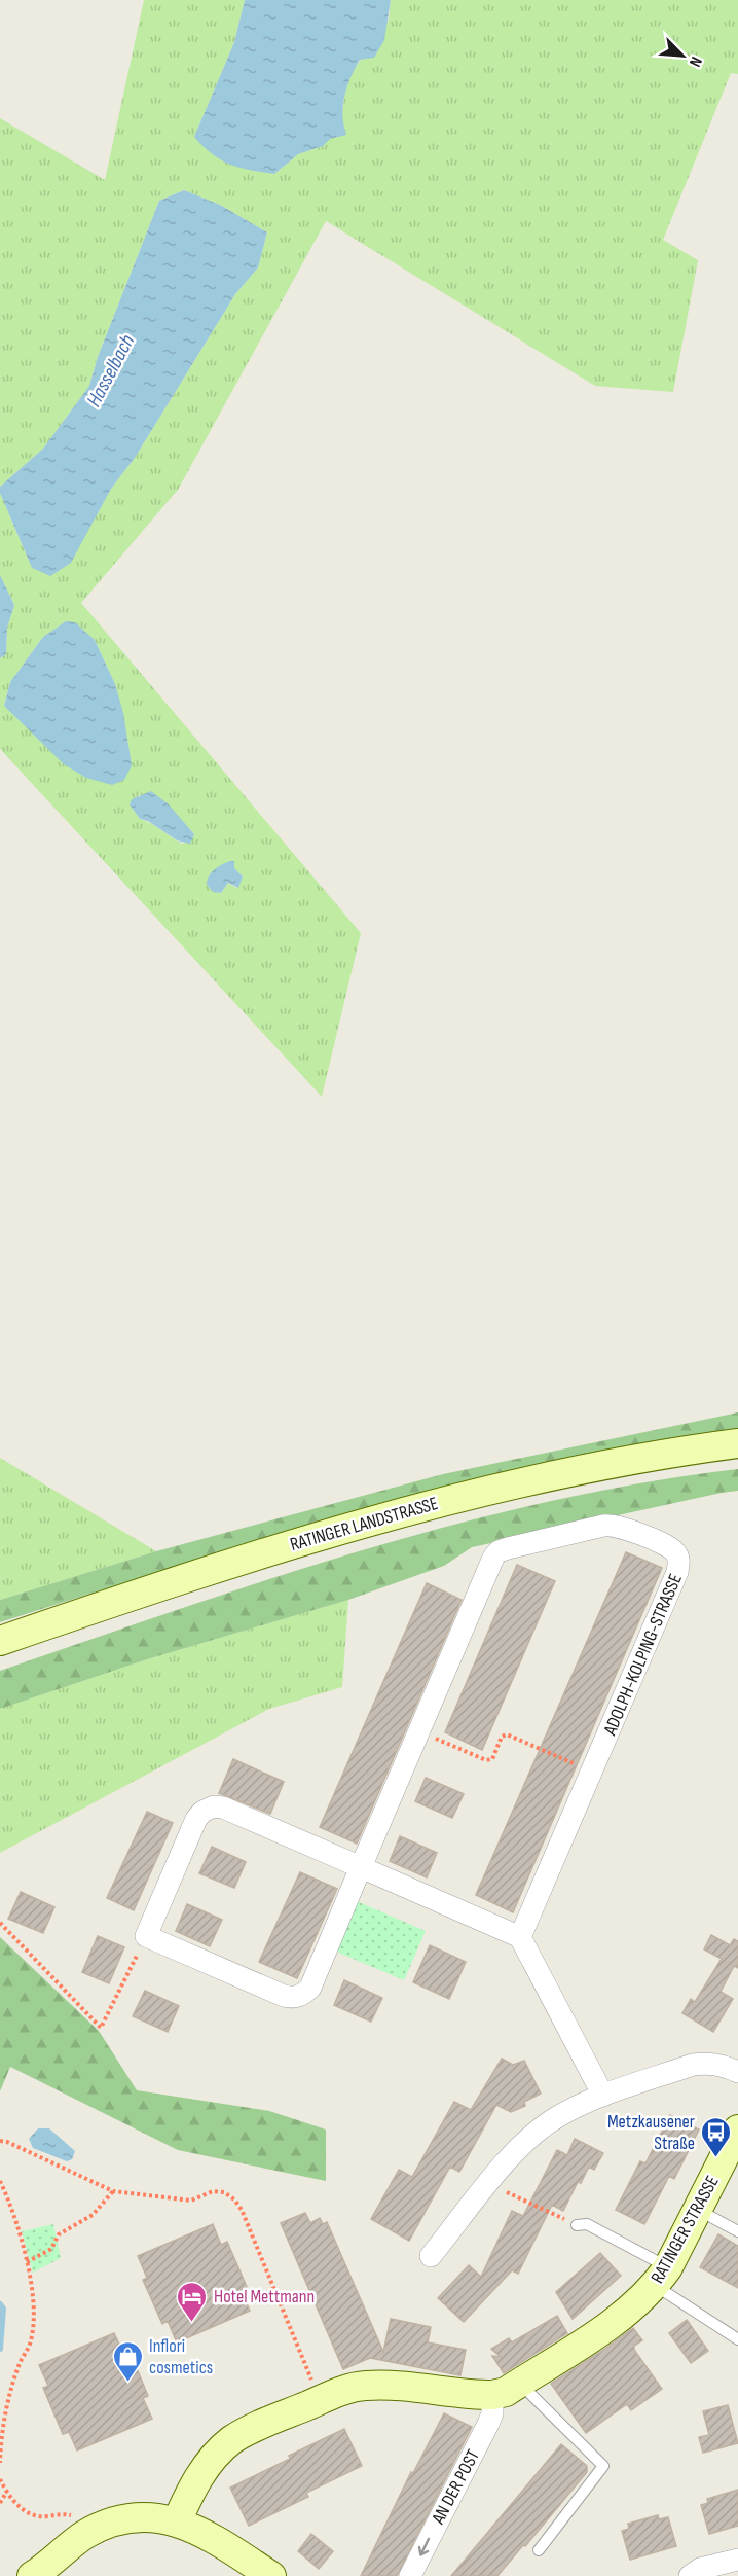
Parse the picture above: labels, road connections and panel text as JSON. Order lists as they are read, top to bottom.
{
  "streets": {
    "street": [
      "RATINGER LANDSTRASSE",
      "ADOLPH-KOLPING-STRASSE",
      "RATINGER STRASSE",
      "AN DER POST"
    ]
  },
  "crossings": [
    ["RATINGER STRASSE", "AN DER POST"]
  ],
  "one_way": ["AN DER POST"],
  "water": ["Hasselbach"],
  "places": {
    "bus stop": ["Metzkausener Straße"],
    "hotel": ["Hotel Mettmann"],
    "shop": ["Inflori cosmetics"]
  },
  "north": "bottom right"
}
